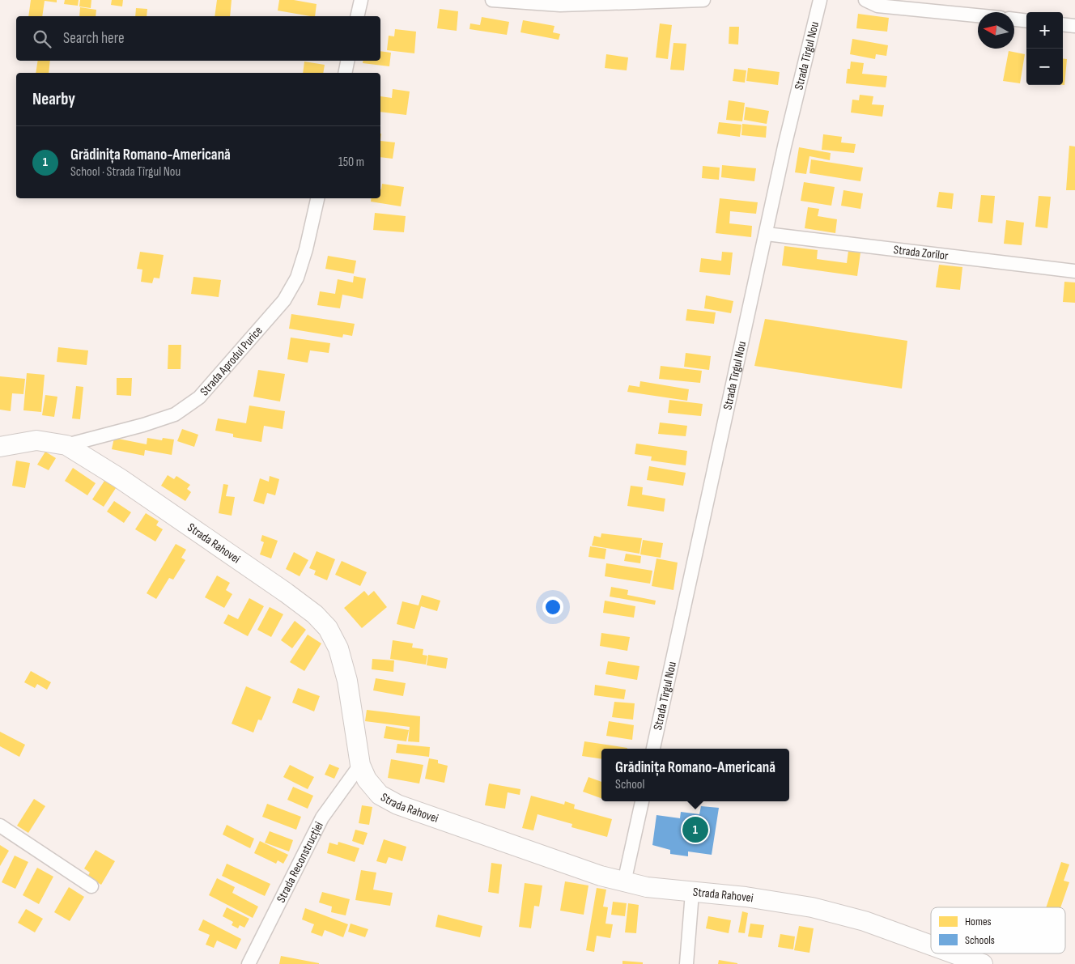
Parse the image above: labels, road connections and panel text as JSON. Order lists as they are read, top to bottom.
{
  "streets": {
    "main road": ["Strada Rahovei"],
    "street": [
      "Strada Tîrgul Nou",
      "Strada Zorilor",
      "Strada Aprodul Purice",
      "Strada Reconstrucției"
    ]
  },
  "crossings": [
    ["Strada Tîrgul Nou", "Strada Zorilor"],
    ["Strada Aprodul Purice", "Strada Rahovei"],
    ["Strada Rahovei", "Strada Reconstrucției"]
  ],
  "legend": ["Homes", "Schools"],
  "north": "left",
  "page": {
    "map_buttons": ["+", "−"],
    "search": "Search here",
    "heading": "Nearby",
    "list": [
      {
        "mark": "1",
        "name": "Grădinița Romano-Americană",
        "note": "School · Strada Tîrgul Nou",
        "value": "150 m"
      }
    ],
    "popup": ["Grădinița Romano-Americană", "School"],
    "pins": "1"
  }
}
